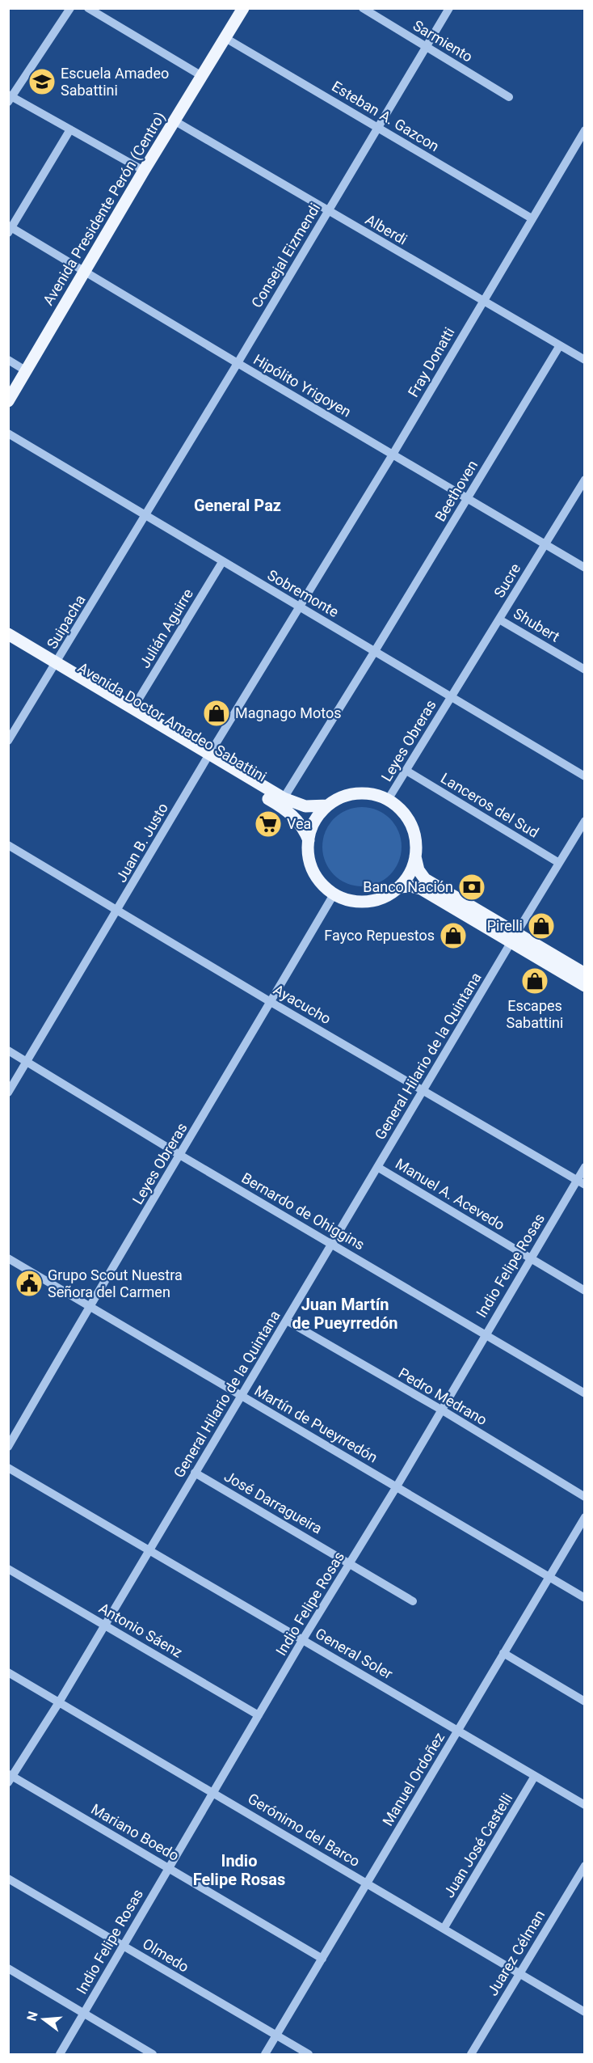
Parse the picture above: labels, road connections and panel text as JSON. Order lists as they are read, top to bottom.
{
  "streets": {
    "main road": ["Avenida Presidente Perón (Centro)", "Avenida Doctor Amadeo Sabattini"],
    "street": [
      "Sarmiento",
      "Esteban A. Gazcon",
      "Alberdi",
      "Consejal Eizmendi",
      "Fray Donatti",
      "Hipólito Yrigoyen",
      "Beethoven",
      "Sucre",
      "Sobremonte",
      "Suipacha",
      "Shubert",
      "Julián Aguirre",
      "Leyes Obreras",
      "Lanceros del Sud",
      "Juan B. Justo",
      "Ayacucho",
      "General Hilario de la Quintana",
      "Manuel A. Acevedo",
      "Bernardo de Ohiggins",
      "Indio Felipe Rosas",
      "Pedro Medrano",
      "Martín de Pueyrredón",
      "José Darragueira",
      "Antonio Sáenz",
      "General Soler",
      "Manuel Ordoñez",
      "Gerónimo del Barco",
      "Mariano Boedo",
      "Juan José Castelli",
      "Juarez Célman",
      "Olmedo"
    ]
  },
  "crossings": [
    ["Sarmiento", "Consejal Eizmendi"],
    ["Esteban A. Gazcon", "Avenida Presidente Perón (Centro)"],
    ["Esteban A. Gazcon", "Consejal Eizmendi"],
    ["Esteban A. Gazcon", "Fray Donatti"],
    ["Avenida Presidente Perón (Centro)", "Alberdi"],
    ["Avenida Presidente Perón (Centro)", "Hipólito Yrigoyen"],
    ["Alberdi", "Consejal Eizmendi"],
    ["Alberdi", "Fray Donatti"],
    ["Alberdi", "Beethoven"],
    ["Consejal Eizmendi", "Hipólito Yrigoyen"],
    ["Consejal Eizmendi", "Sobremonte"],
    ["Consejal Eizmendi", "Suipacha"],
    ["Fray Donatti", "Hipólito Yrigoyen"],
    ["Fray Donatti", "Sobremonte"],
    ["Fray Donatti", "Juan B. Justo"],
    ["Hipólito Yrigoyen", "Beethoven"],
    ["Hipólito Yrigoyen", "Sucre"],
    ["Beethoven", "Sobremonte"],
    ["Beethoven", "Avenida Doctor Amadeo Sabattini"],
    ["Sucre", "Sobremonte"],
    ["Sucre", "Shubert"],
    ["Sucre", "Leyes Obreras"],
    ["Sobremonte", "Suipacha"],
    ["Sobremonte", "Julián Aguirre"],
    ["Sobremonte", "Leyes Obreras"],
    ["Sobremonte", "Juan B. Justo"],
    ["Suipacha", "Avenida Doctor Amadeo Sabattini"],
    ["Julián Aguirre", "Avenida Doctor Amadeo Sabattini"],
    ["Avenida Doctor Amadeo Sabattini", "Leyes Obreras"],
    ["Avenida Doctor Amadeo Sabattini", "Juan B. Justo"],
    ["Leyes Obreras", "Lanceros del Sud"],
    ["Leyes Obreras", "Ayacucho"],
    ["Leyes Obreras", "Bernardo de Ohiggins"],
    ["Leyes Obreras", "Martín de Pueyrredón"],
    ["Lanceros del Sud", "General Hilario de la Quintana"],
    ["Juan B. Justo", "Ayacucho"],
    ["Juan B. Justo", "Bernardo de Ohiggins"],
    ["Ayacucho", "General Hilario de la Quintana"],
    ["Ayacucho", "Indio Felipe Rosas"],
    ["General Hilario de la Quintana", "Manuel A. Acevedo"],
    ["General Hilario de la Quintana", "Bernardo de Ohiggins"],
    ["General Hilario de la Quintana", "Pedro Medrano"],
    ["General Hilario de la Quintana", "Martín de Pueyrredón"],
    ["General Hilario de la Quintana", "José Darragueira"],
    ["General Hilario de la Quintana", "Antonio Sáenz"],
    ["General Hilario de la Quintana", "General Soler"],
    ["General Hilario de la Quintana", "Gerónimo del Barco"],
    ["General Hilario de la Quintana", "Mariano Boedo"],
    ["Manuel A. Acevedo", "Indio Felipe Rosas"],
    ["Bernardo de Ohiggins", "Indio Felipe Rosas"],
    ["Indio Felipe Rosas", "Pedro Medrano"],
    ["Indio Felipe Rosas", "Martín de Pueyrredón"],
    ["Indio Felipe Rosas", "José Darragueira"],
    ["Indio Felipe Rosas", "Antonio Sáenz"],
    ["Indio Felipe Rosas", "General Soler"],
    ["Indio Felipe Rosas", "Gerónimo del Barco"],
    ["Indio Felipe Rosas", "Mariano Boedo"],
    ["Indio Felipe Rosas", "Olmedo"],
    ["Martín de Pueyrredón", "Manuel Ordoñez"],
    ["General Soler", "Manuel Ordoñez"],
    ["General Soler", "Juan José Castelli"],
    ["Manuel Ordoñez", "Gerónimo del Barco"],
    ["Manuel Ordoñez", "Mariano Boedo"],
    ["Manuel Ordoñez", "Olmedo"],
    ["Gerónimo del Barco", "Juan José Castelli"],
    ["Gerónimo del Barco", "Juarez Célman"]
  ],
  "districts": ["General Paz", "Juan Martín de Pueyrredón", "Indio Felipe Rosas"],
  "places": {
    "school or university": ["Escuela Amadeo Sabattini"],
    "shop": [
      "Magnago Motos",
      "Pirelli",
      "Fayco Repuestos",
      "Escapes Sabattini"
    ],
    "supermarket": ["Vea"],
    "bank": ["Banco Nación"],
    "public building": ["Grupo Scout Nuestra Señora del Carmen"]
  },
  "north": "left"
}
